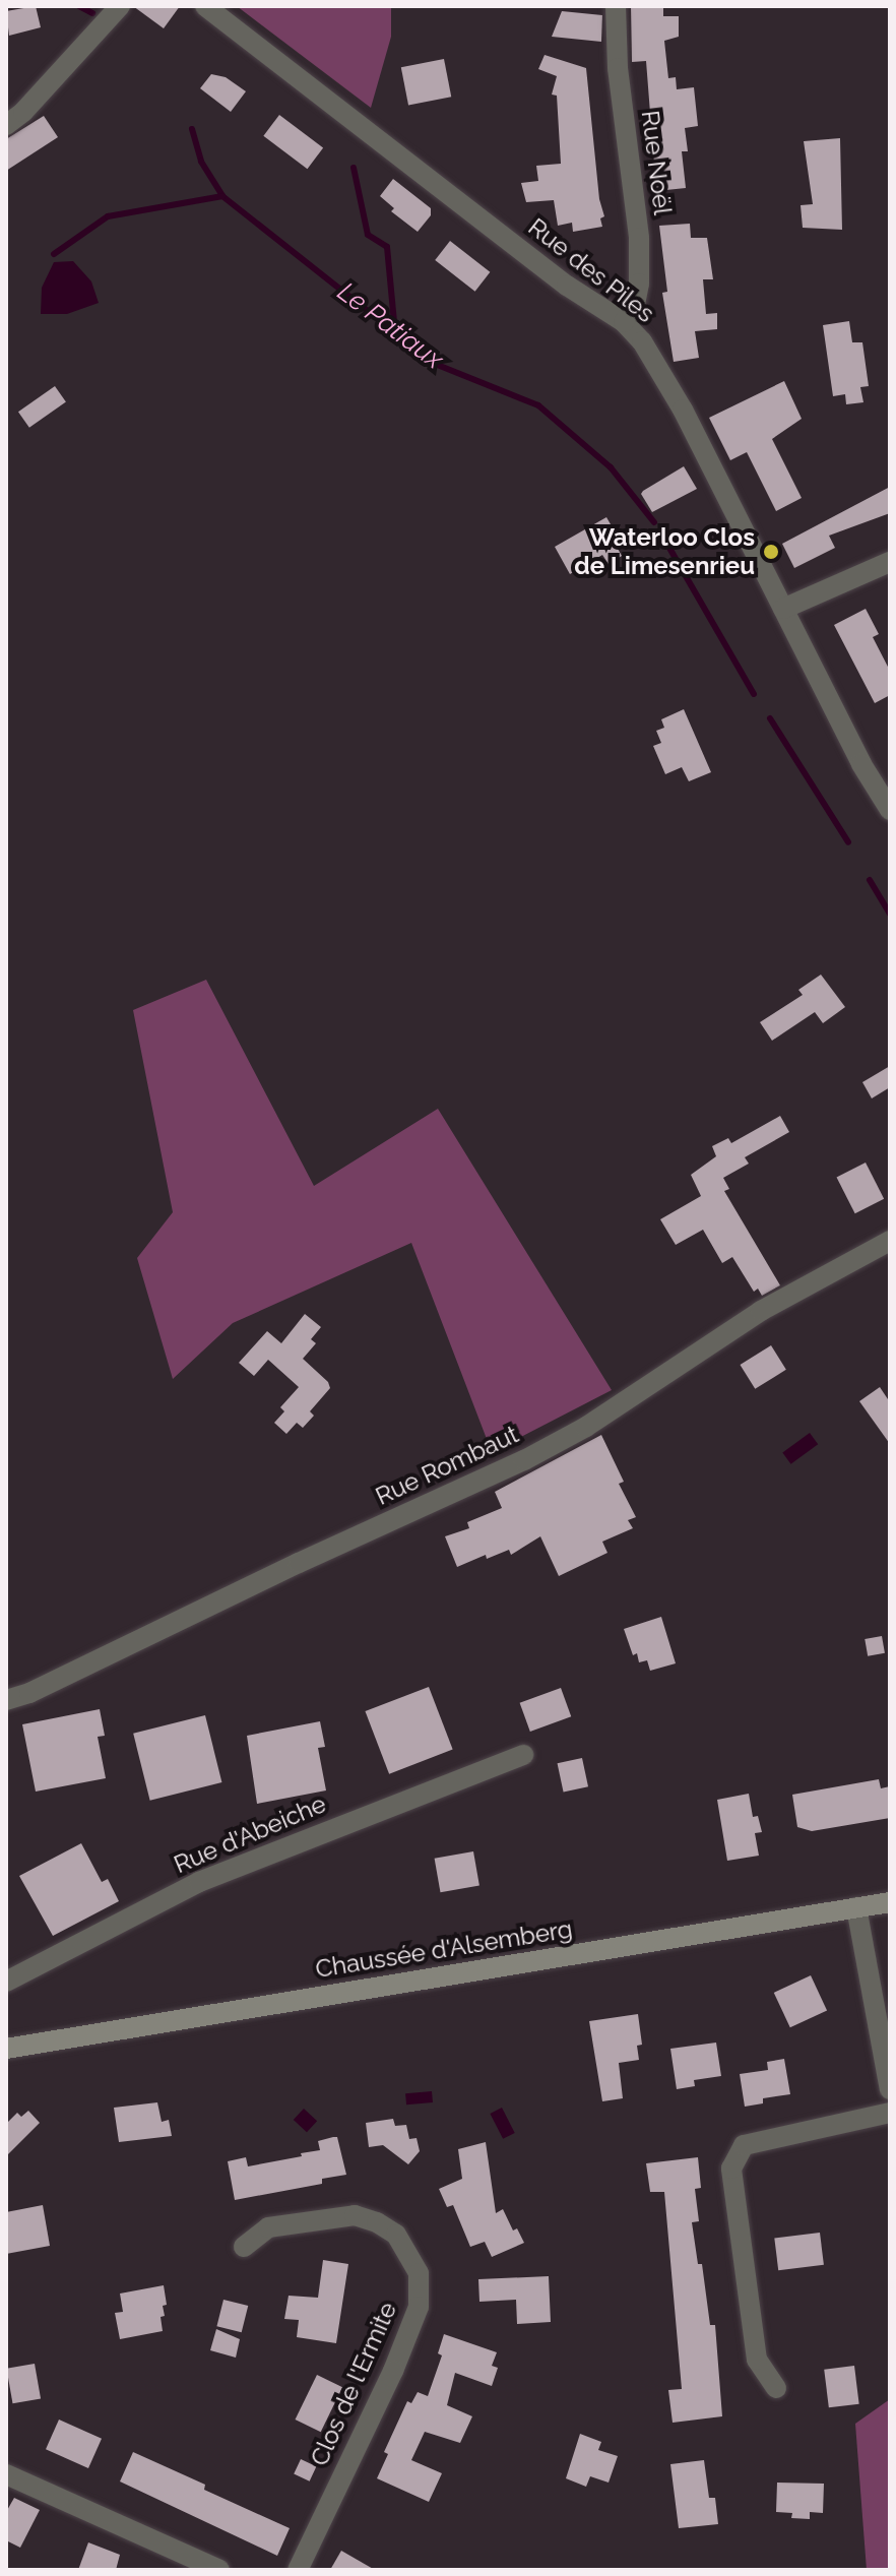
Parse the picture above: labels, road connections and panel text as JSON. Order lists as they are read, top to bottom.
{
  "streets": {
    "main road": ["Chaussée d'Alsemberg"],
    "street": [
      "Rue Noël",
      "Rue des Piles",
      "Rue Rombaut",
      "Rue d'Abeiche",
      "Clos de l'Ermite"
    ]
  },
  "crossings": [
    ["Rue Noël", "Rue des Piles"]
  ],
  "water": ["Le Patiaux"],
  "places": ["Waterloo Clos de Limesenrieu"]
}
